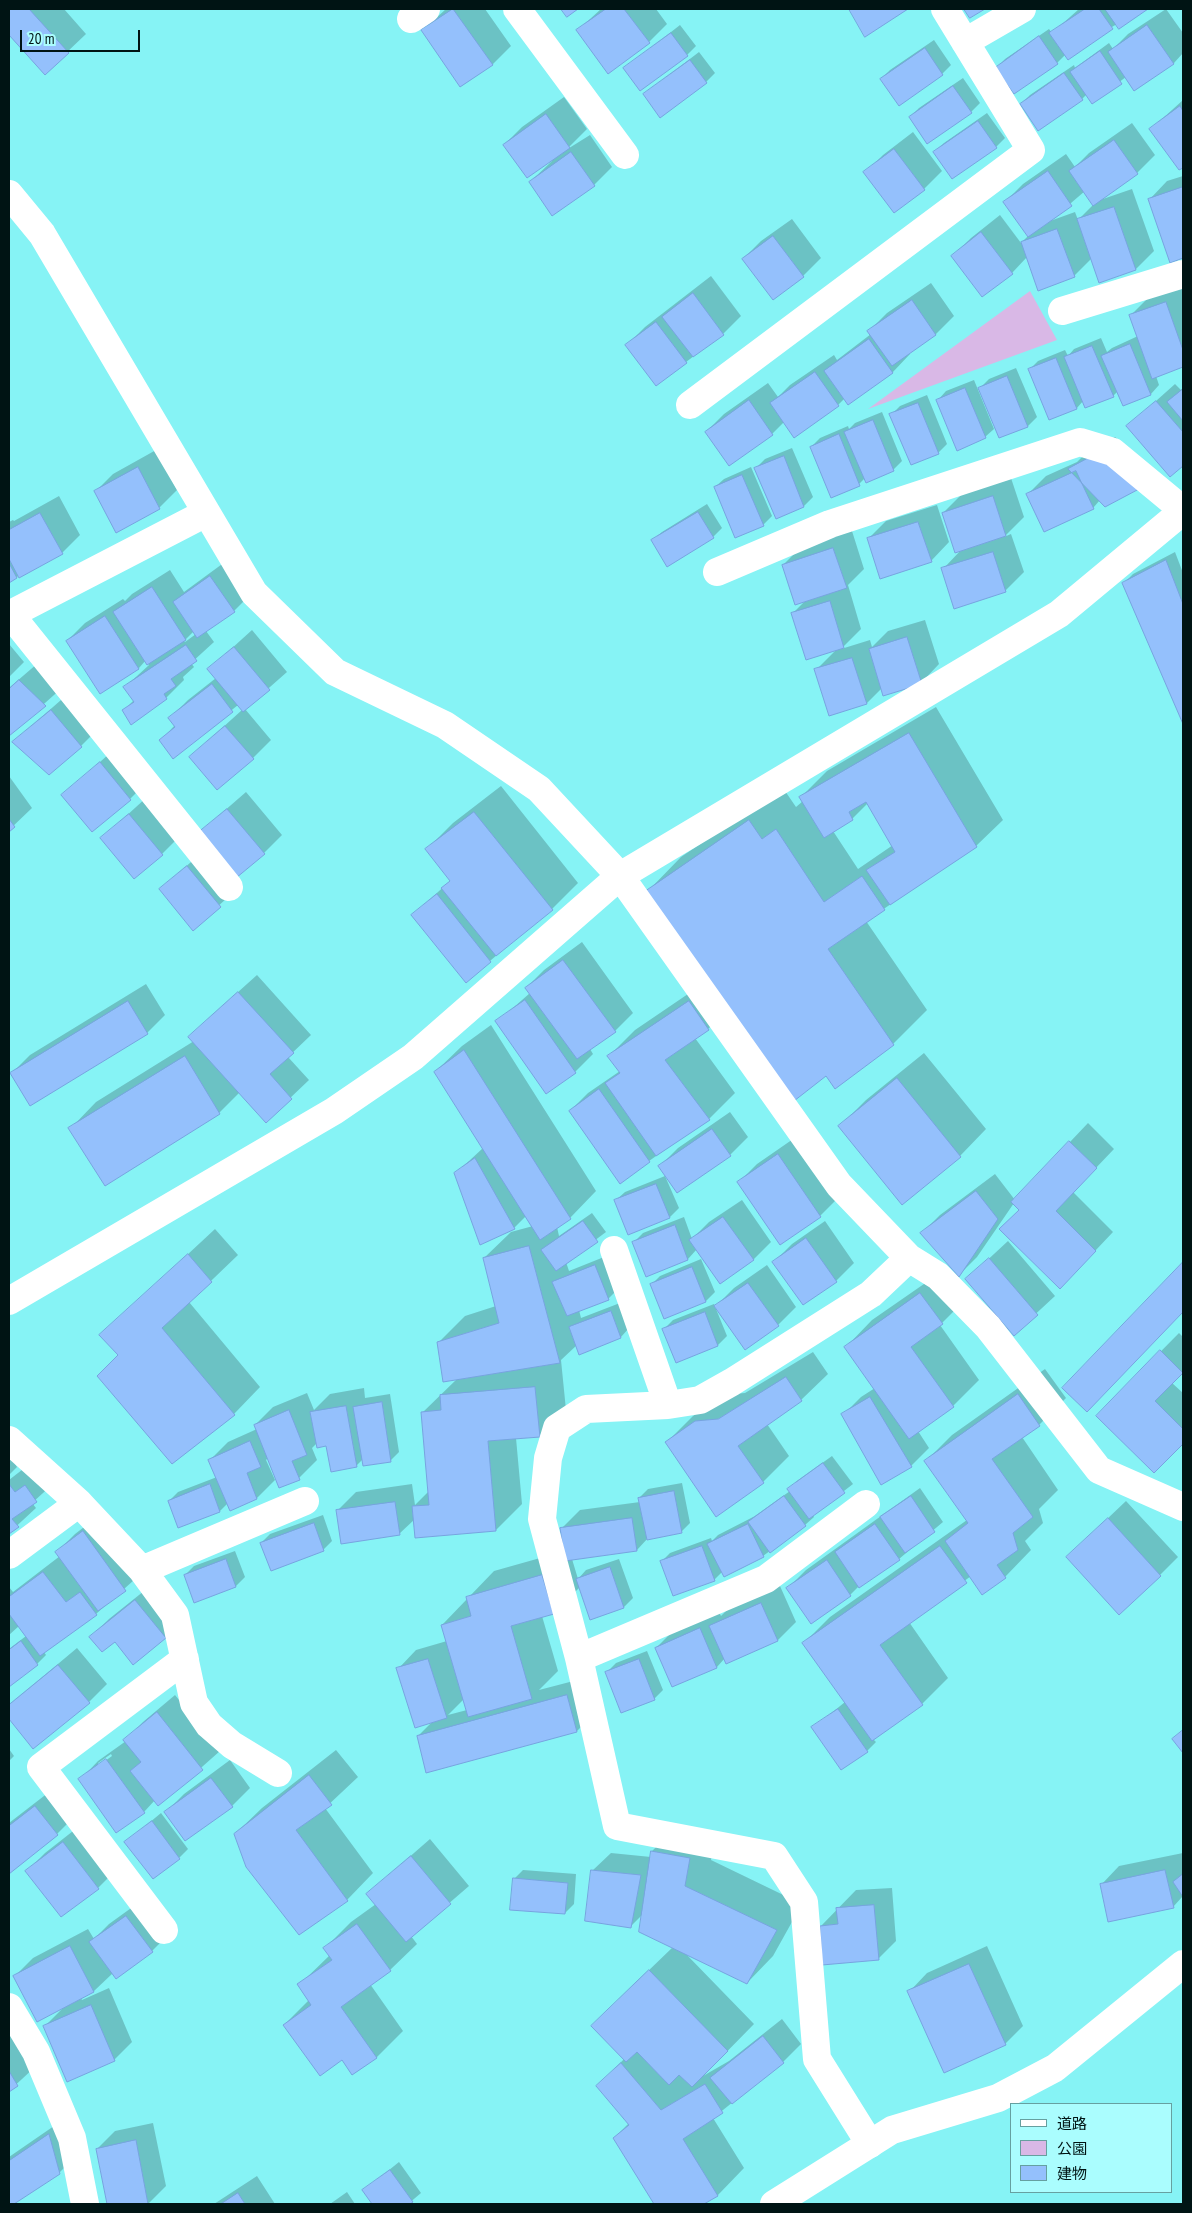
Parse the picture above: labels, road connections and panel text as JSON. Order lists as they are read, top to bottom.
{
  "legend": ["道路", "公園", "建物"],
  "scale_bar": "20 m"
}
